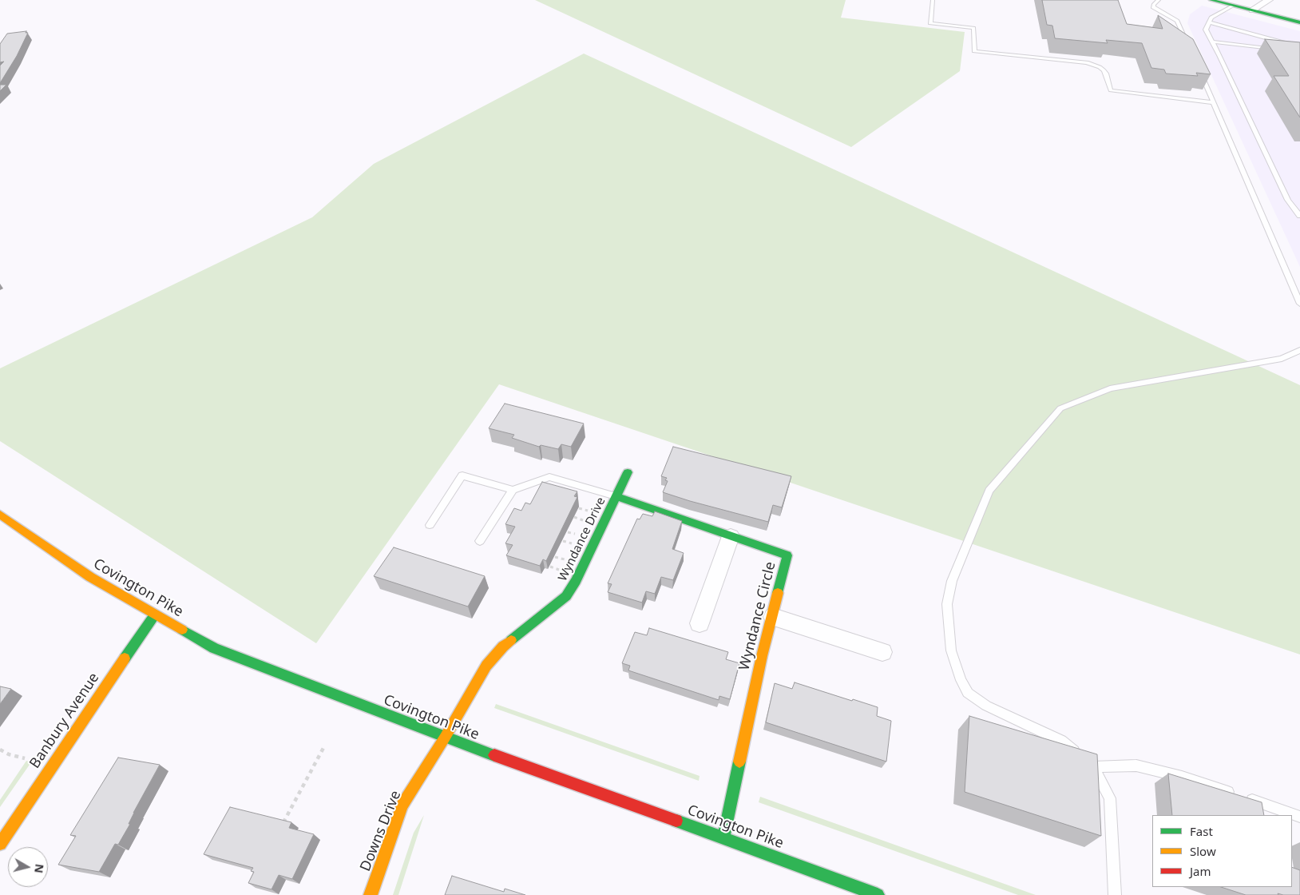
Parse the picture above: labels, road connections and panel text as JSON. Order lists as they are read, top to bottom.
{
  "streets": {
    "street": [
      "Wyndance Drive",
      "Covington Pike",
      "Wyndance Circle",
      "Banbury Avenue",
      "Downs Drive"
    ]
  },
  "crossings": [
    ["Wyndance Drive", "Covington Pike"],
    ["Wyndance Drive", "Wyndance Circle"],
    ["Wyndance Drive", "Downs Drive"],
    ["Covington Pike", "Wyndance Circle"],
    ["Covington Pike", "Banbury Avenue"],
    ["Covington Pike", "Downs Drive"]
  ],
  "legend": ["Fast", "Slow", "Jam"],
  "north": "right"
}
